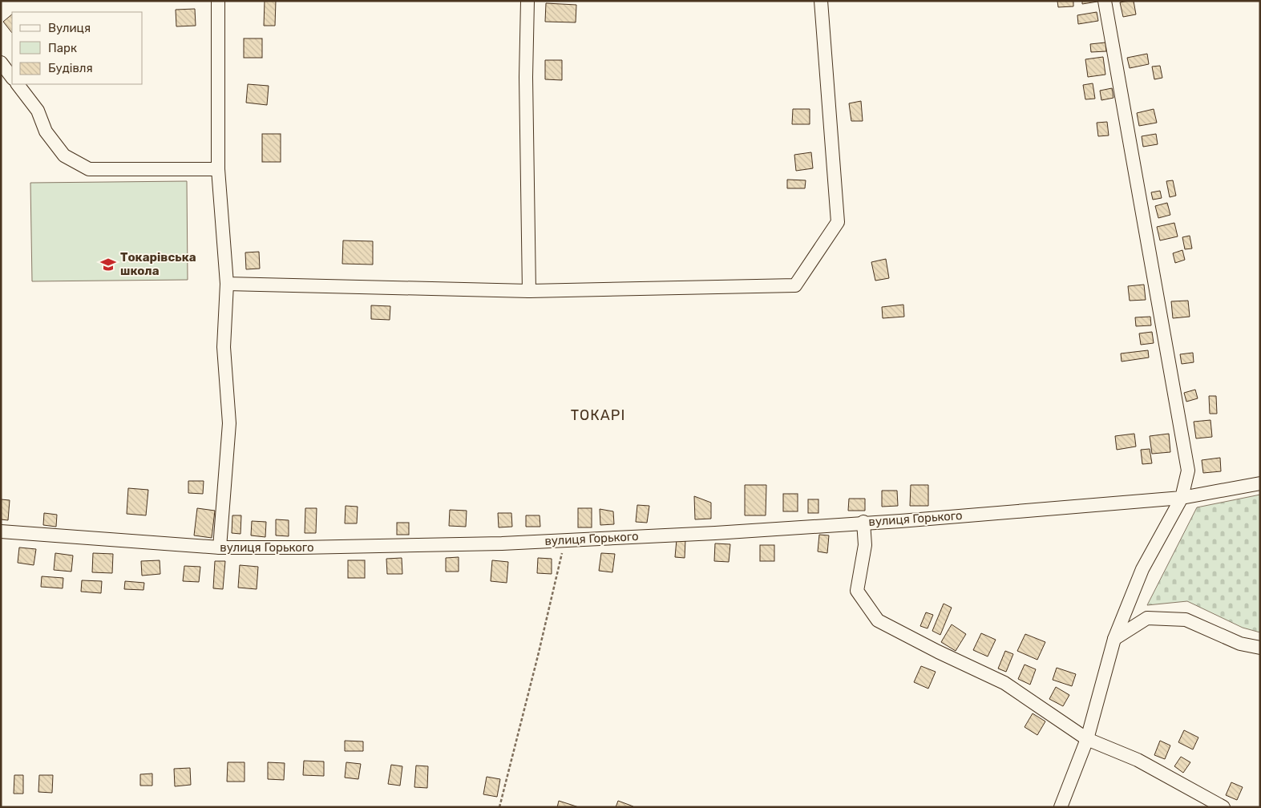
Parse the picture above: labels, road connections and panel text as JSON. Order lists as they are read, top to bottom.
{
  "streets": {
    "street": ["вулиця Горького"]
  },
  "districts": ["ТОКАРІ"],
  "places": {
    "school or university": ["Токарівська школа"]
  },
  "legend": ["Вулиця", "Парк", "Будівля"]
}
